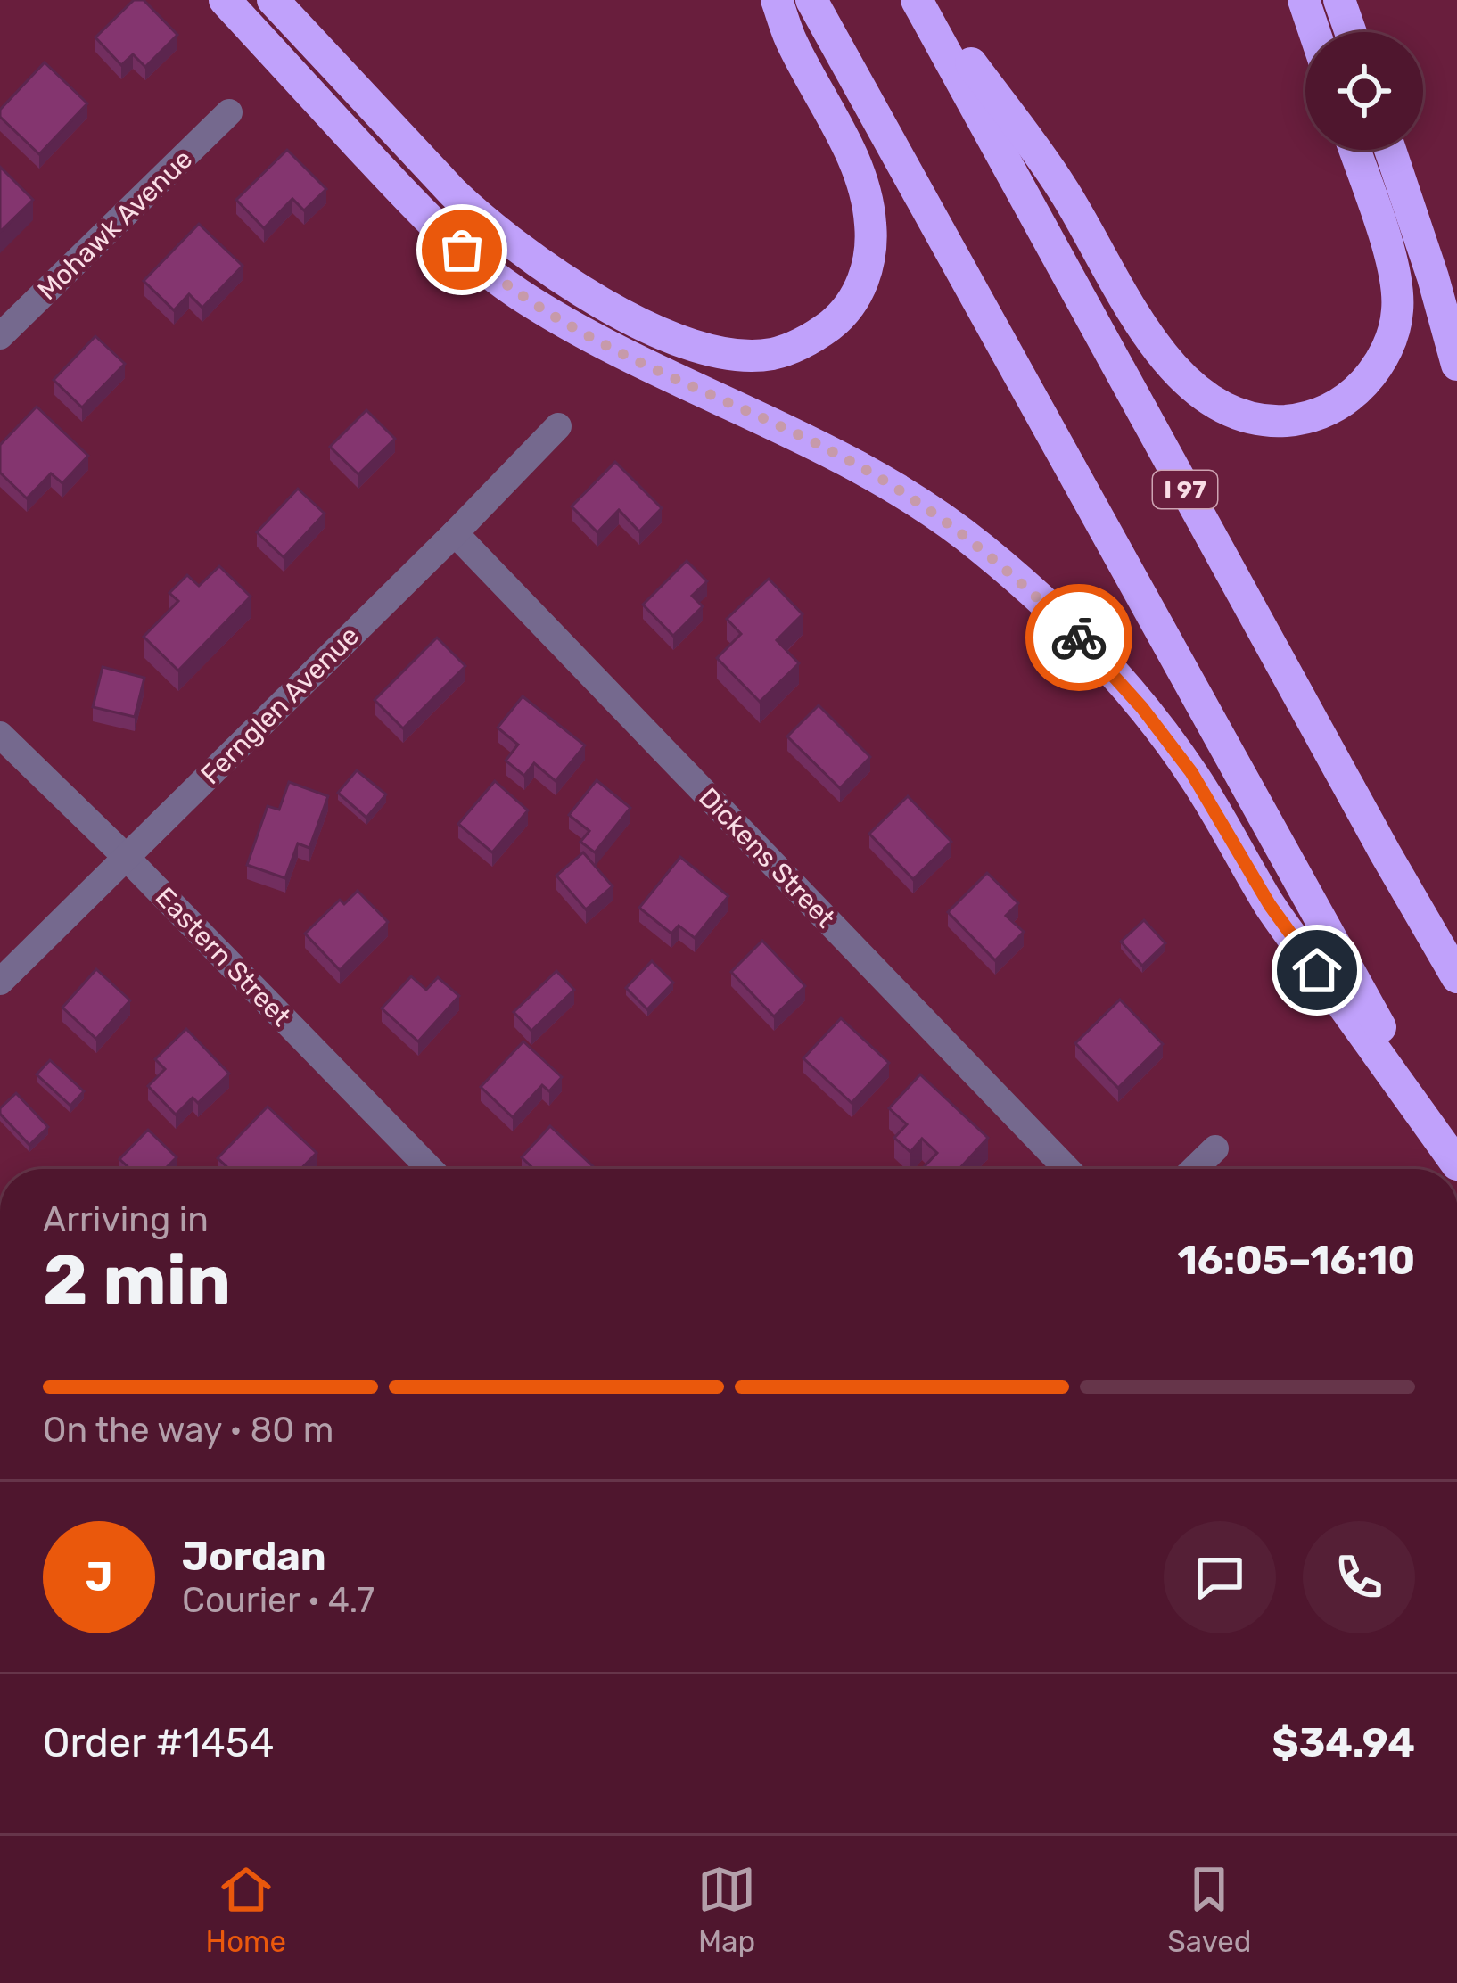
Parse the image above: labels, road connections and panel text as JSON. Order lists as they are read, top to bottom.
{
  "streets": {
    "highway": ["I 97"],
    "street": [
      "Mohawk Avenue",
      "Fernglen Avenue",
      "Dickens Street",
      "Eastern Street"
    ]
  },
  "crossings": [
    ["Fernglen Avenue", "Dickens Street"],
    ["Fernglen Avenue", "Eastern Street"]
  ],
  "page": {
    "heading": ["2 min", "Arriving in", "16:05–16:10"],
    "panel": [
      "Jordan",
      "Courier · 4.7",
      "Order #1454",
      "$34.94"
    ],
    "bar": "On the way · 80 m",
    "round": "J",
    "tabs": ["Home", "Map", "Saved"]
  }
}
